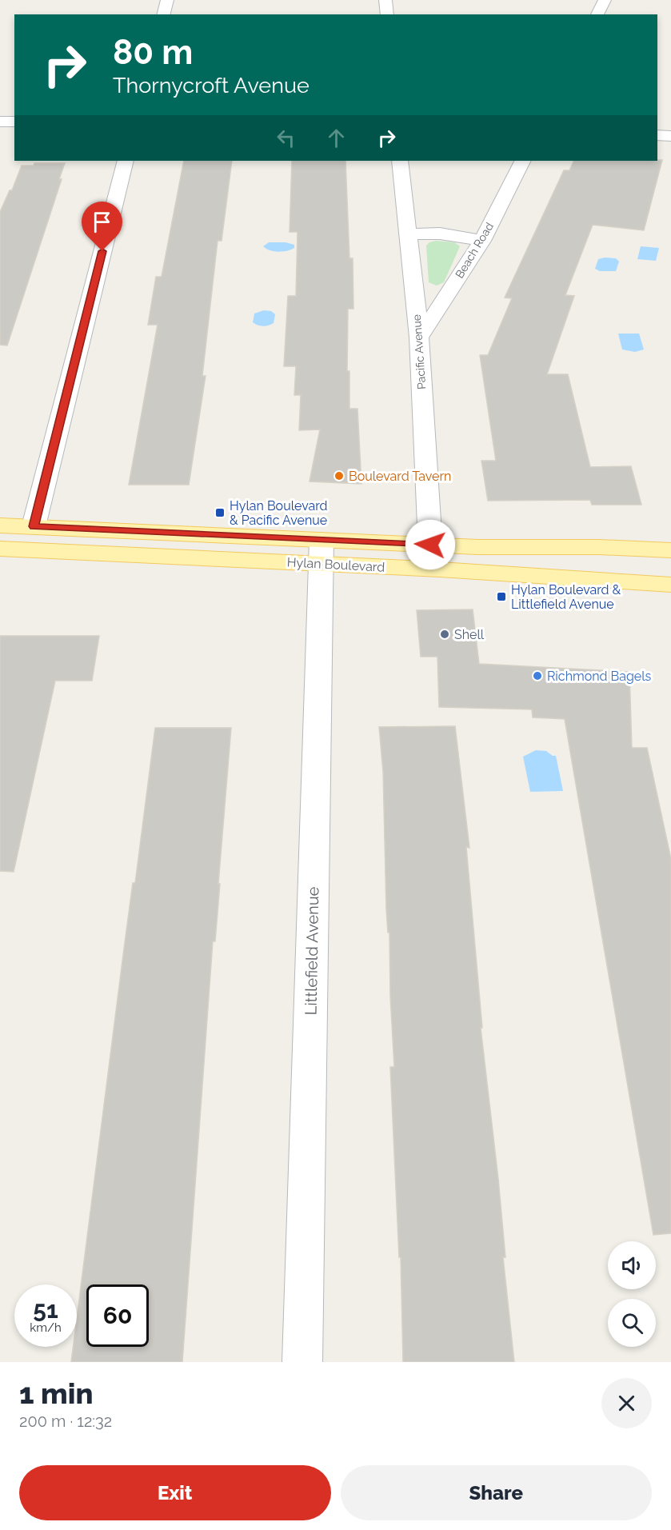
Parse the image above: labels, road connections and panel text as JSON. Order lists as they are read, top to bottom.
{
  "streets": {
    "main road": ["Hylan Boulevard"],
    "street": ["Beach Road", "Pacific Avenue", "Littlefield Avenue"]
  },
  "crossings": [
    ["Beach Road", "Pacific Avenue"],
    ["Pacific Avenue", "Hylan Boulevard"],
    ["Hylan Boulevard", "Littlefield Avenue"]
  ],
  "places": {
    "other": ["Boulevard Tavern", "Shell", "Richmond Bagels"],
    "transit": ["Hylan Boulevard & Pacific Avenue", "Hylan Boulevard & Littlefield Avenue"]
  },
  "page": {
    "turn": ["80 m", "Thornycroft Avenue"],
    "speed": "51 km/h",
    "limit": "60",
    "heading": ["1 min", "200 m · 12:32"],
    "buttons": ["Exit", "Share"]
  }
}
